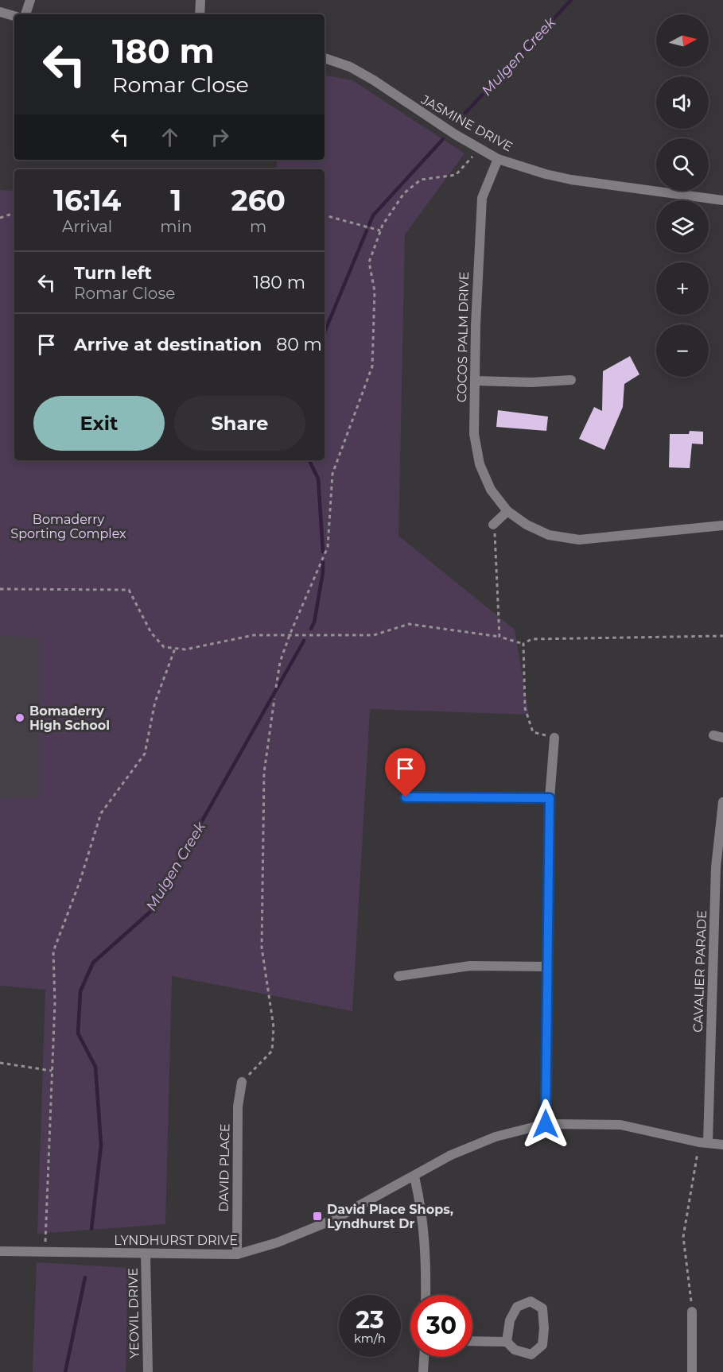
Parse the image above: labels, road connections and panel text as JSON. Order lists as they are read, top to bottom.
{
  "streets": {
    "street": [
      "JASMINE DRIVE",
      "COCOS PALM DRIVE",
      "CAVALIER PARADE",
      "DAVID PLACE",
      "LYNDHURST DRIVE",
      "YEOVIL DRIVE"
    ]
  },
  "crossings": [
    ["JASMINE DRIVE", "COCOS PALM DRIVE"],
    ["CAVALIER PARADE", "LYNDHURST DRIVE"],
    ["DAVID PLACE", "LYNDHURST DRIVE"],
    ["LYNDHURST DRIVE", "YEOVIL DRIVE"]
  ],
  "water": ["Mulgen Creek"],
  "parks": ["Bomaderry Sporting Complex"],
  "places": {
    "other": ["Bomaderry High School"],
    "transit": ["David Place Shops, Lyndhurst Dr"]
  },
  "north": "right",
  "page": {
    "map_buttons": ["+", "−"],
    "turn": ["180 m", "Romar Close"],
    "eta": [
      "16:14",
      "Arrival",
      "1",
      "min",
      "260",
      "m"
    ],
    "list": [
      {
        "name": "Turn left",
        "note": "Romar Close",
        "value": "180 m"
      },
      {
        "name": "Arrive at destination",
        "value": "80 m"
      }
    ],
    "buttons": ["Exit", "Share"],
    "speed": "23 km/h",
    "limit": "30"
  }
}
